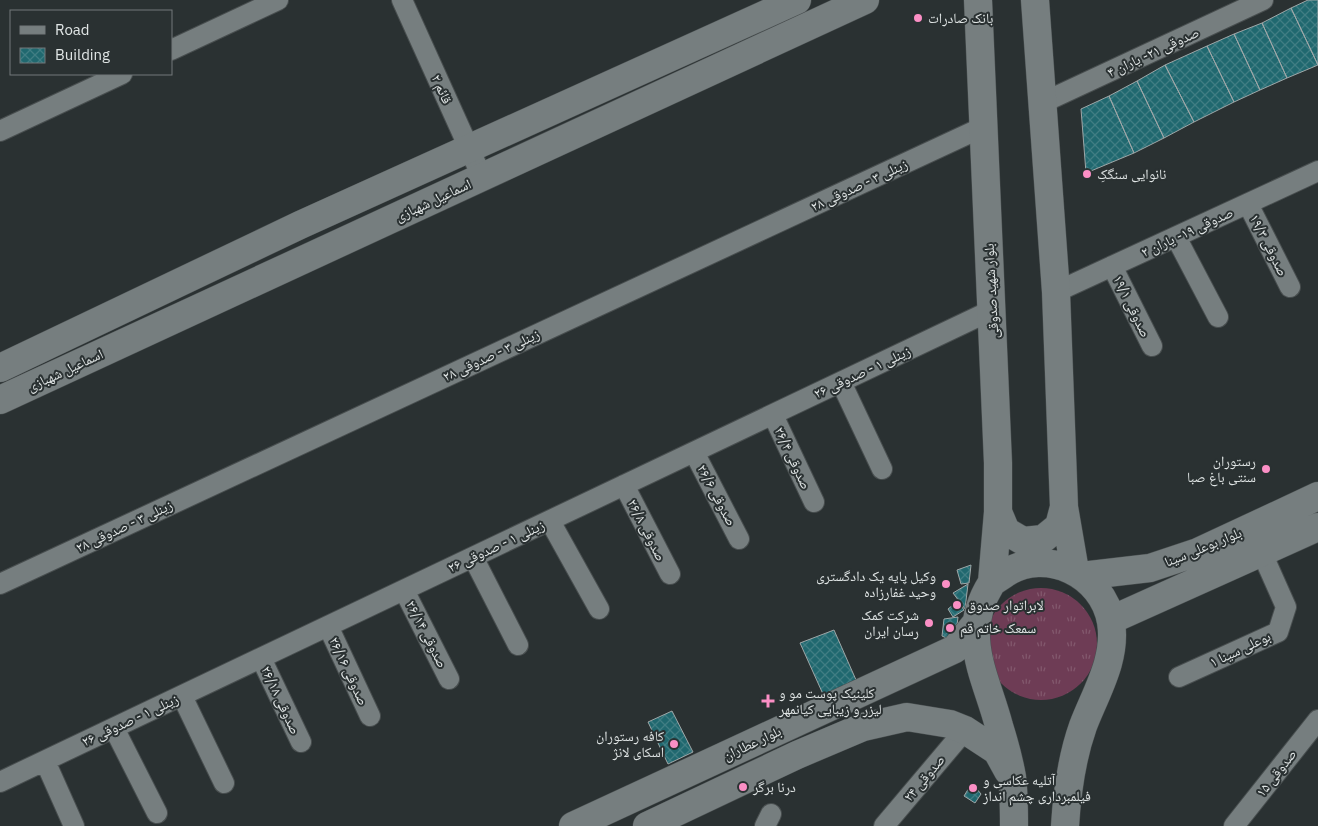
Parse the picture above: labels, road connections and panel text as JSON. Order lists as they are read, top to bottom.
{
  "streets": {
    "main road": [
      "اسماعیل شهبازی",
      "بلوار شهید صدوقی",
      "بلوار بوعلی سینا",
      "بلوار عطاران"
    ],
    "street": [
      "صدوقی ۲۱- یاران ۴",
      "قائم ۲",
      "زینلی ۳ - صدوقی ۲۸",
      "صدوقی ۱۹- یاران ۲",
      "صدوقی ۱۹/۳",
      "صدوقی ۱۹/۱",
      "زینلی ۱ - صدوقی ۲۶",
      "صدوقی ۲۶/۴",
      "صدوقی ۲۶/۶",
      "صدوقی ۲۶/۸",
      "صدوقی ۲۶/۱۴",
      "بوعلی سینا ۱",
      "صدوقی ۲۶/۱۶",
      "صدوقی ۲۶/۱۸",
      "صدوقی ۱۵",
      "صدوقی ۲۴"
    ]
  },
  "crossings": [
    ["قائم ۲", "اسماعیل شهبازی"],
    ["زینلی ۳ - صدوقی ۲۸", "بلوار شهید صدوقی"],
    ["صدوقی ۱۹- یاران ۲", "صدوقی ۱۹/۳"],
    ["صدوقی ۱۹- یاران ۲", "صدوقی ۱۹/۱"],
    ["بلوار شهید صدوقی", "زینلی ۱ - صدوقی ۲۶"],
    ["بلوار شهید صدوقی", "بلوار عطاران"],
    ["زینلی ۱ - صدوقی ۲۶", "صدوقی ۲۶/۴"],
    ["زینلی ۱ - صدوقی ۲۶", "صدوقی ۲۶/۶"],
    ["زینلی ۱ - صدوقی ۲۶", "صدوقی ۲۶/۸"],
    ["زینلی ۱ - صدوقی ۲۶", "صدوقی ۲۶/۱۴"],
    ["زینلی ۱ - صدوقی ۲۶", "صدوقی ۲۶/۱۶"],
    ["زینلی ۱ - صدوقی ۲۶", "صدوقی ۲۶/۱۸"],
    ["بلوار بوعلی سینا", "بوعلی سینا ۱"]
  ],
  "places": {
    "other": [
      "بانک صادرات",
      "نانوایی سنگکِ",
      "رستوران سنتی باغ صبا",
      "وکیل پایه یک دادگستری وحید غفارزاده",
      "لابراتوار صدوق",
      "شرکت کمک رسان ایران",
      "سمعک خاتم قم",
      "کافه رستوران اسکای لانژ",
      "درنا برگر",
      "آتلیه عکاسی و فیلمبرداری چشم انداز"
    ],
    "health": ["کلینیک پوست مو و لیزر و زیبایی کیانمهر"]
  },
  "legend": ["Road", "Building"]
}
